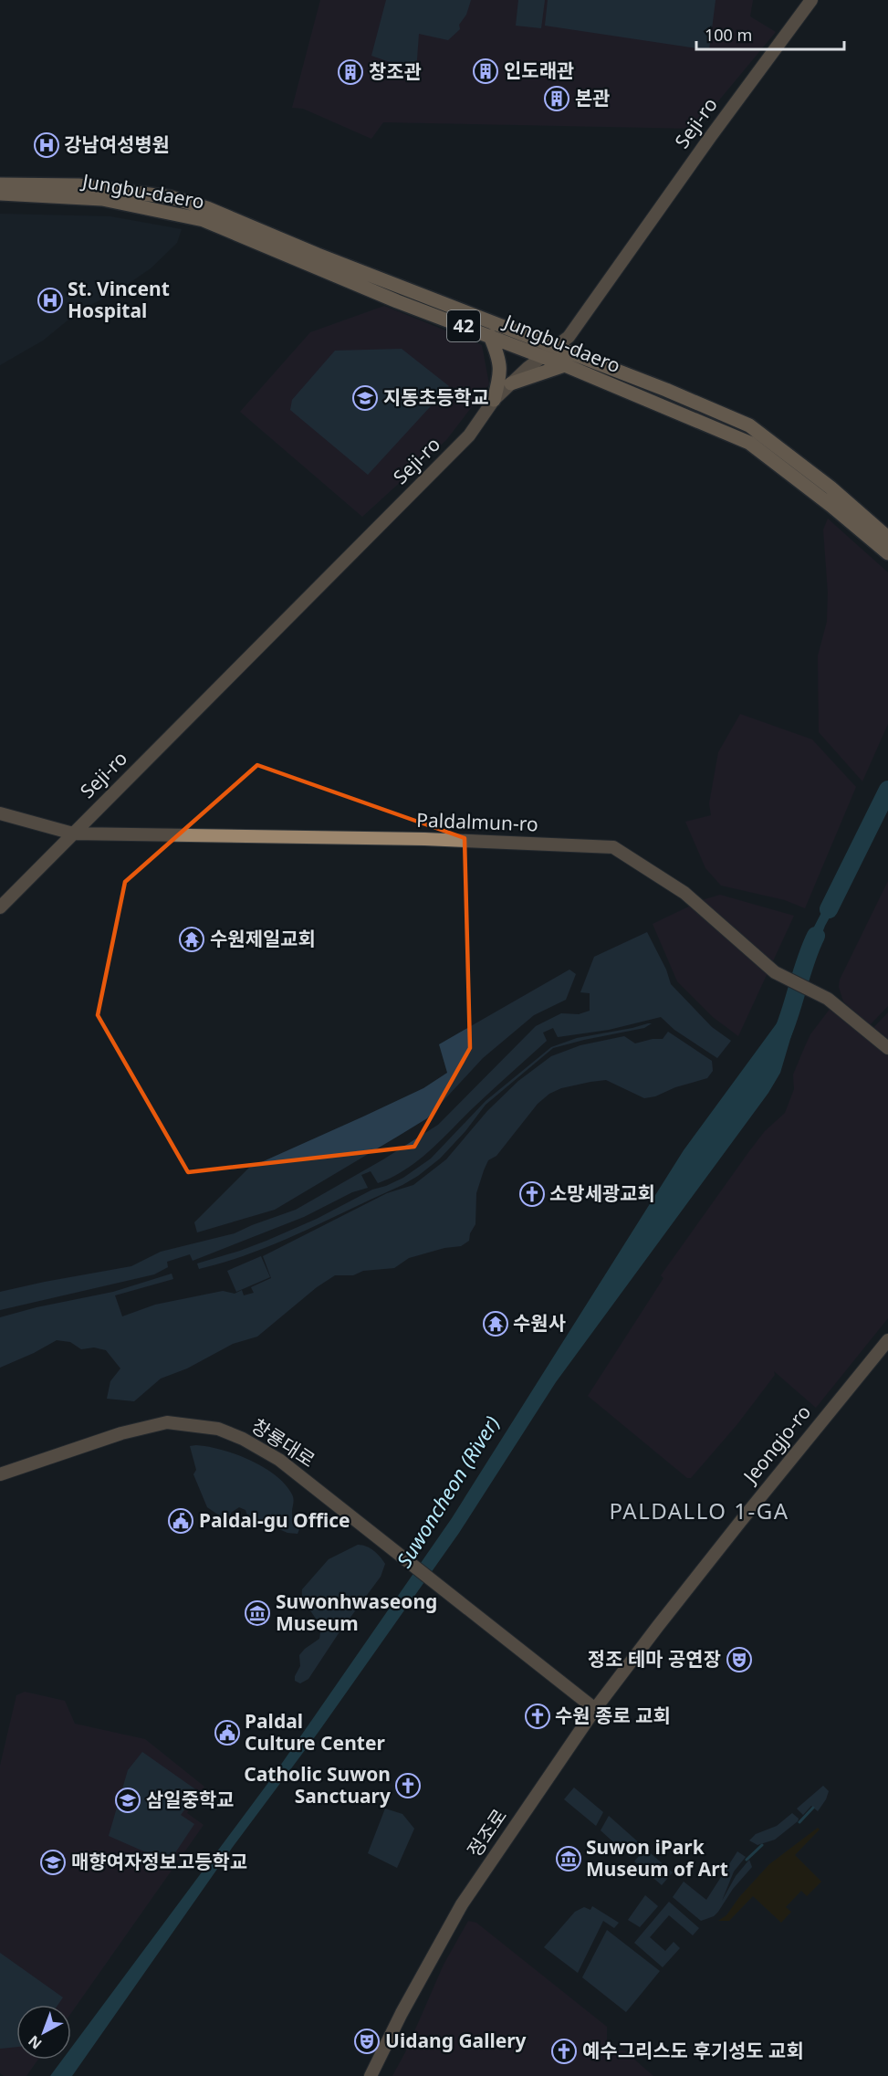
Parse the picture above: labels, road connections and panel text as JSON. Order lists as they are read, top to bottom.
{
  "streets": {
    "main road": ["Jungbu-daero", "42"],
    "street": ["Seji-ro", "Paldalmun-ro", "정조로"]
  },
  "crossings": [
    ["Seji-ro", "Jungbu-daero"],
    ["Seji-ro", "Paldalmun-ro"]
  ],
  "districts": ["PALDALLO 1-GA"],
  "water": ["Suwoncheon (River)"],
  "places": {
    "building": ["인도래관", "창조관", "본관"],
    "hospital": ["강남여성병원", "St. Vincent Hospital"],
    "school or university": ["지동초등학교", "삼일중학교", "매향여자정보고등학교"],
    "temple": ["수원제일교회", "수원사"],
    "church": [
      "소망세광교회",
      "수원 종로 교회",
      "Catholic Suwon Sanctuary",
      "예수그리스도 후기성도 교회"
    ],
    "public building": ["Paldal-gu Office", "Paldal Culture Center"],
    "museum": ["Suwonhwaseong Museum", "Suwon iPark Museum of Art"],
    "theatre": ["정조 테마 공연장", "Uidang Gallery"]
  },
  "scale_bar": "100 m",
  "north": "bottom left"
}
